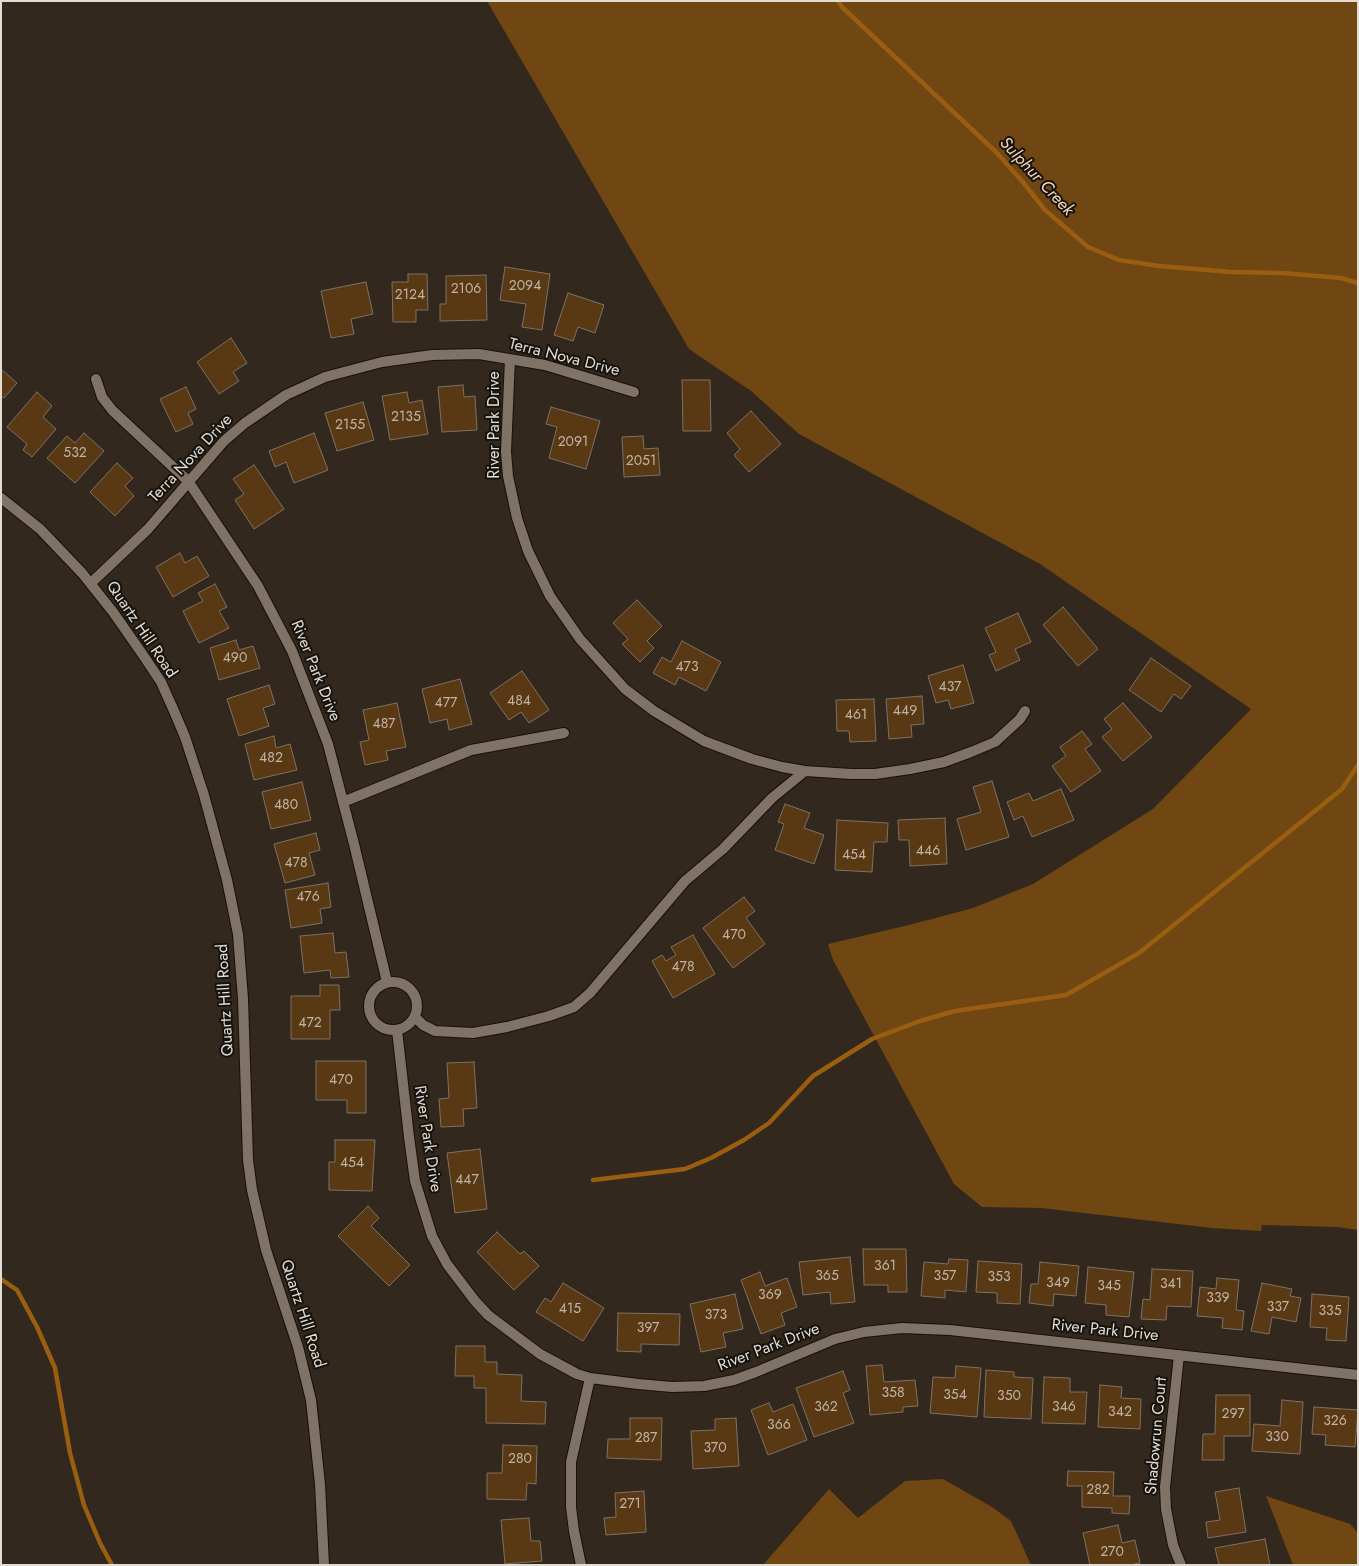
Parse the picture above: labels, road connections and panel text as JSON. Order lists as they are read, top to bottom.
{
  "streets": {
    "street": [
      "Terra Nova Drive",
      "River Park Drive",
      "Quartz Hill Road",
      "Shadowrun Court"
    ]
  },
  "crossings": [
    ["Terra Nova Drive", "River Park Drive"],
    ["Terra Nova Drive", "Quartz Hill Road"],
    ["River Park Drive", "Shadowrun Court"]
  ],
  "water": ["Sulphur Creek"],
  "house_numbers": [
    "2094",
    "2106",
    "2124",
    "2135",
    "2155",
    "2091",
    "532",
    "2051",
    "490",
    "473",
    "437",
    "484",
    "477",
    "449",
    "461",
    "487",
    "482",
    "480",
    "446",
    "454",
    "478",
    "476",
    "470",
    "478",
    "472",
    "470",
    "454",
    "447",
    "361",
    "365",
    "357",
    "353",
    "349",
    "341",
    "345",
    "369",
    "339",
    "337",
    "415",
    "335",
    "373",
    "397",
    "358",
    "354",
    "350",
    "362",
    "346",
    "342",
    "297",
    "326",
    "366",
    "330",
    "287",
    "370",
    "280",
    "282",
    "271",
    "270"
  ]
}
